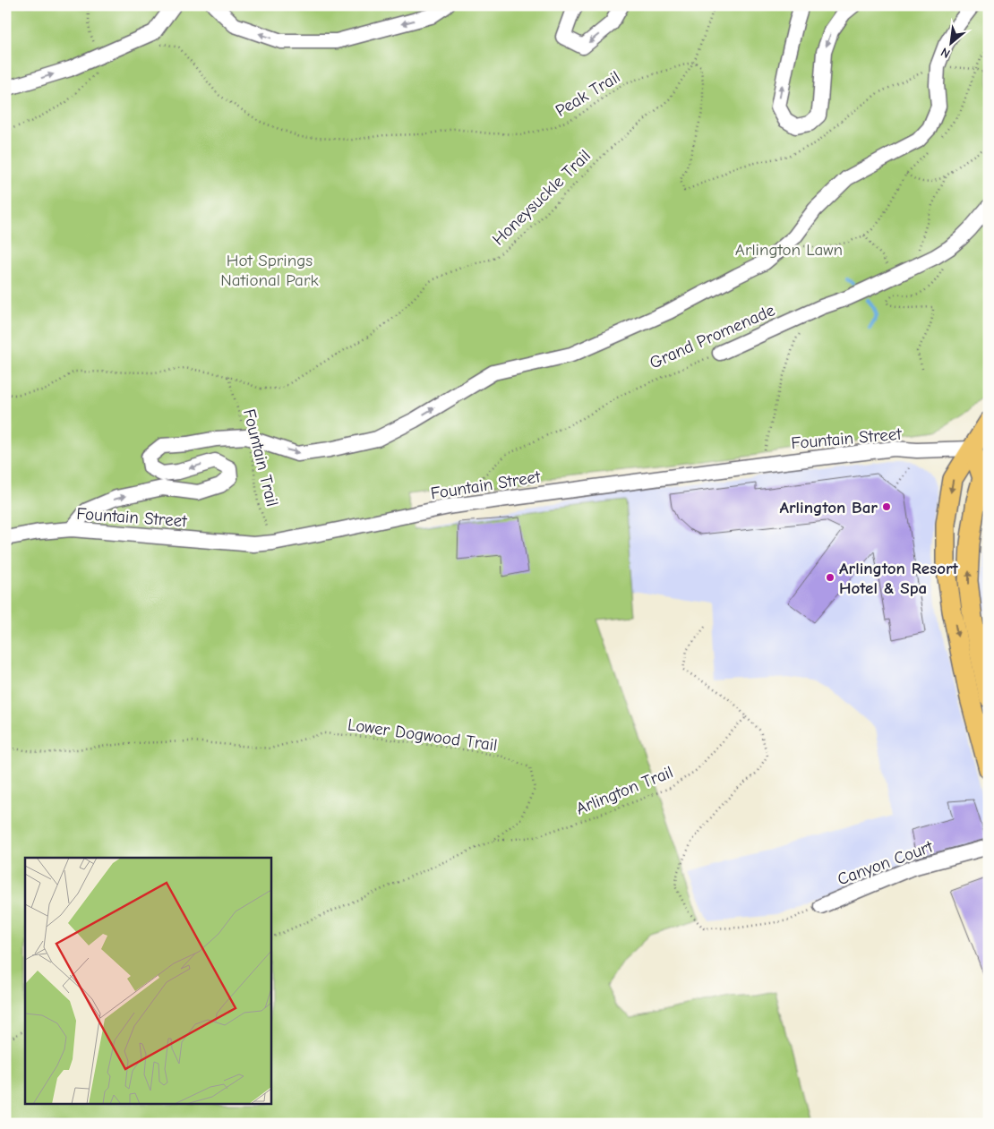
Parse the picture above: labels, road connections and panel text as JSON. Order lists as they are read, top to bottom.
{
  "streets": {
    "street": ["Grand Promenade", "Fountain Street", "Canyon Court"],
    "path": [
      "Peak Trail",
      "Honeysuckle Trail",
      "Fountain Trail",
      "Lower Dogwood Trail",
      "Arlington Trail"
    ]
  },
  "crossings": [
    ["Peak Trail", "Honeysuckle Trail"],
    ["Honeysuckle Trail", "Fountain Trail"],
    ["Grand Promenade", "Fountain Street"],
    ["Fountain Street", "Fountain Trail"],
    ["Lower Dogwood Trail", "Arlington Trail"]
  ],
  "parks": ["Arlington Lawn", "Hot Springs National Park"],
  "places": ["Arlington Bar", "Arlington Resort Hotel & Spa"],
  "north": "bottom left"
}
